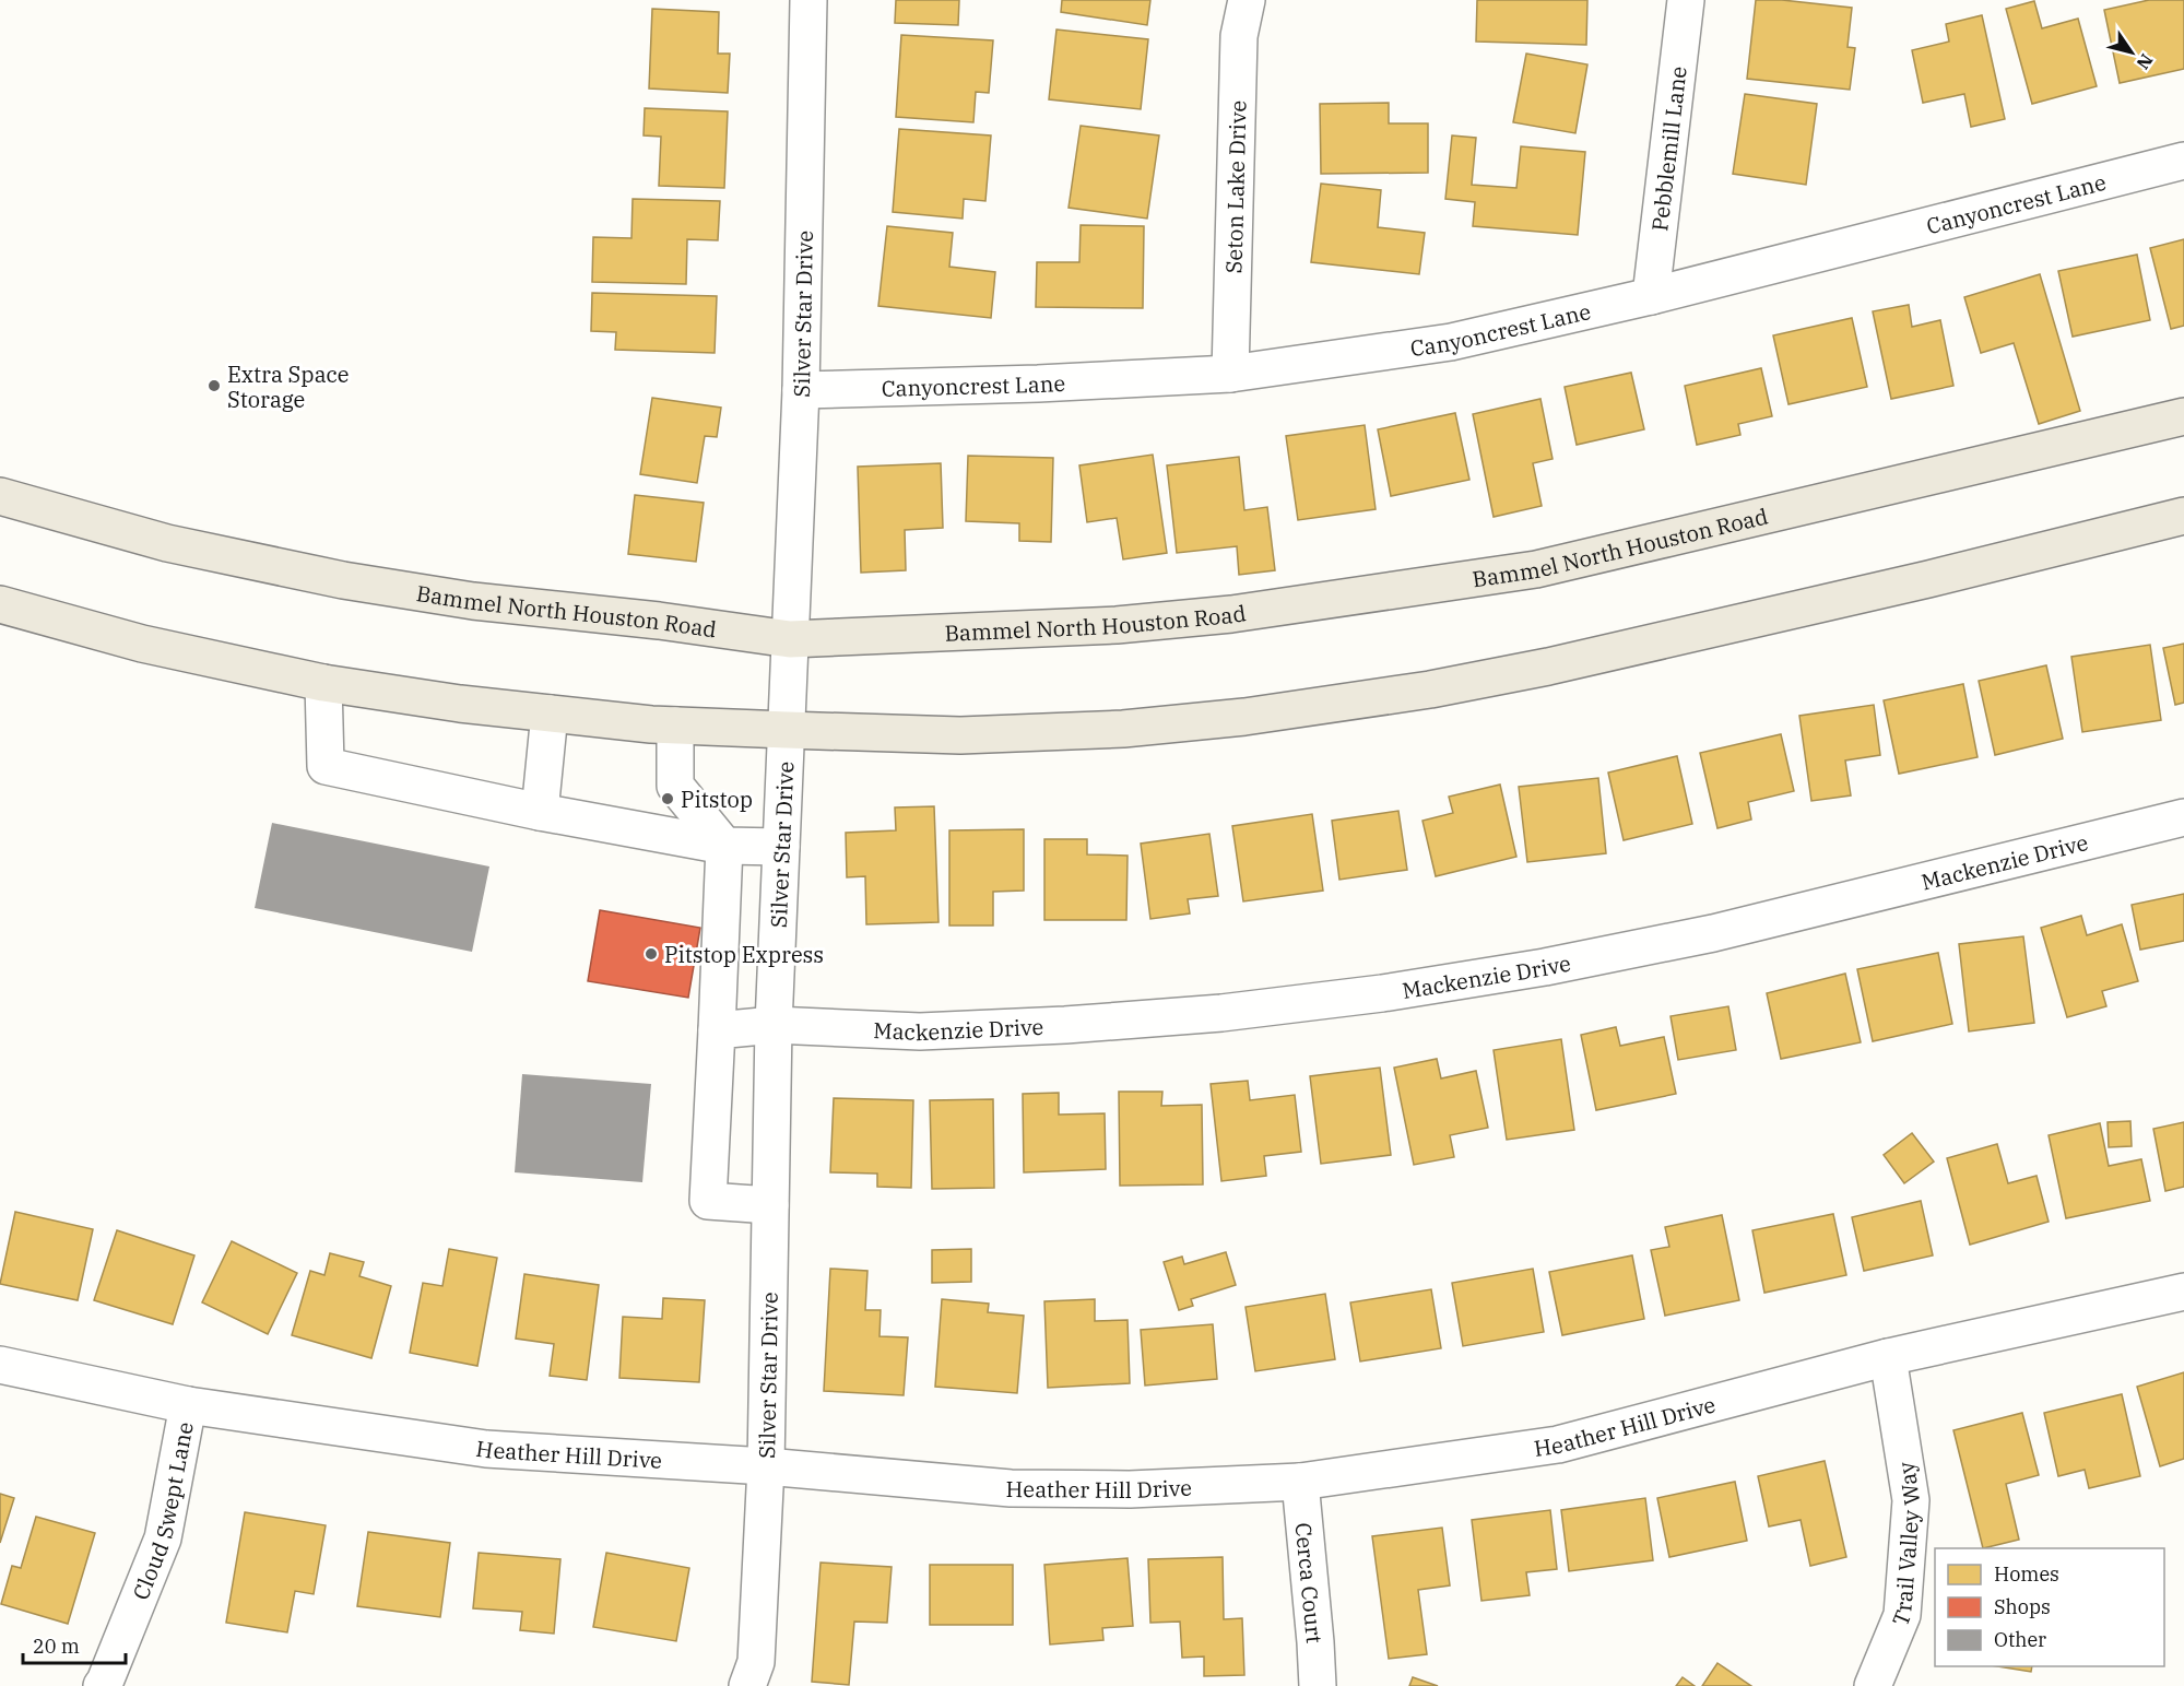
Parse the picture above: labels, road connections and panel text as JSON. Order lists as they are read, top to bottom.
{
  "streets": {
    "main road": ["Bammel North Houston Road"],
    "street": [
      "Pebblemill Lane",
      "Seton Lake Drive",
      "Canyoncrest Lane",
      "Silver Star Drive",
      "Mackenzie Drive",
      "Heather Hill Drive",
      "Cloud Swept Lane",
      "Trail Valley Way",
      "Cerca Court"
    ]
  },
  "crossings": [
    ["Pebblemill Lane", "Canyoncrest Lane"],
    ["Seton Lake Drive", "Canyoncrest Lane"],
    ["Canyoncrest Lane", "Silver Star Drive"],
    ["Silver Star Drive", "Bammel North Houston Road"],
    ["Silver Star Drive", "Mackenzie Drive"],
    ["Silver Star Drive", "Heather Hill Drive"],
    ["Heather Hill Drive", "Cloud Swept Lane"],
    ["Heather Hill Drive", "Trail Valley Way"],
    ["Heather Hill Drive", "Cerca Court"]
  ],
  "places": ["Extra Space Storage", "Pitstop", "Pitstop Express"],
  "legend": ["Homes", "Shops", "Other"],
  "scale_bar": "20 m",
  "north": "bottom right"
}
